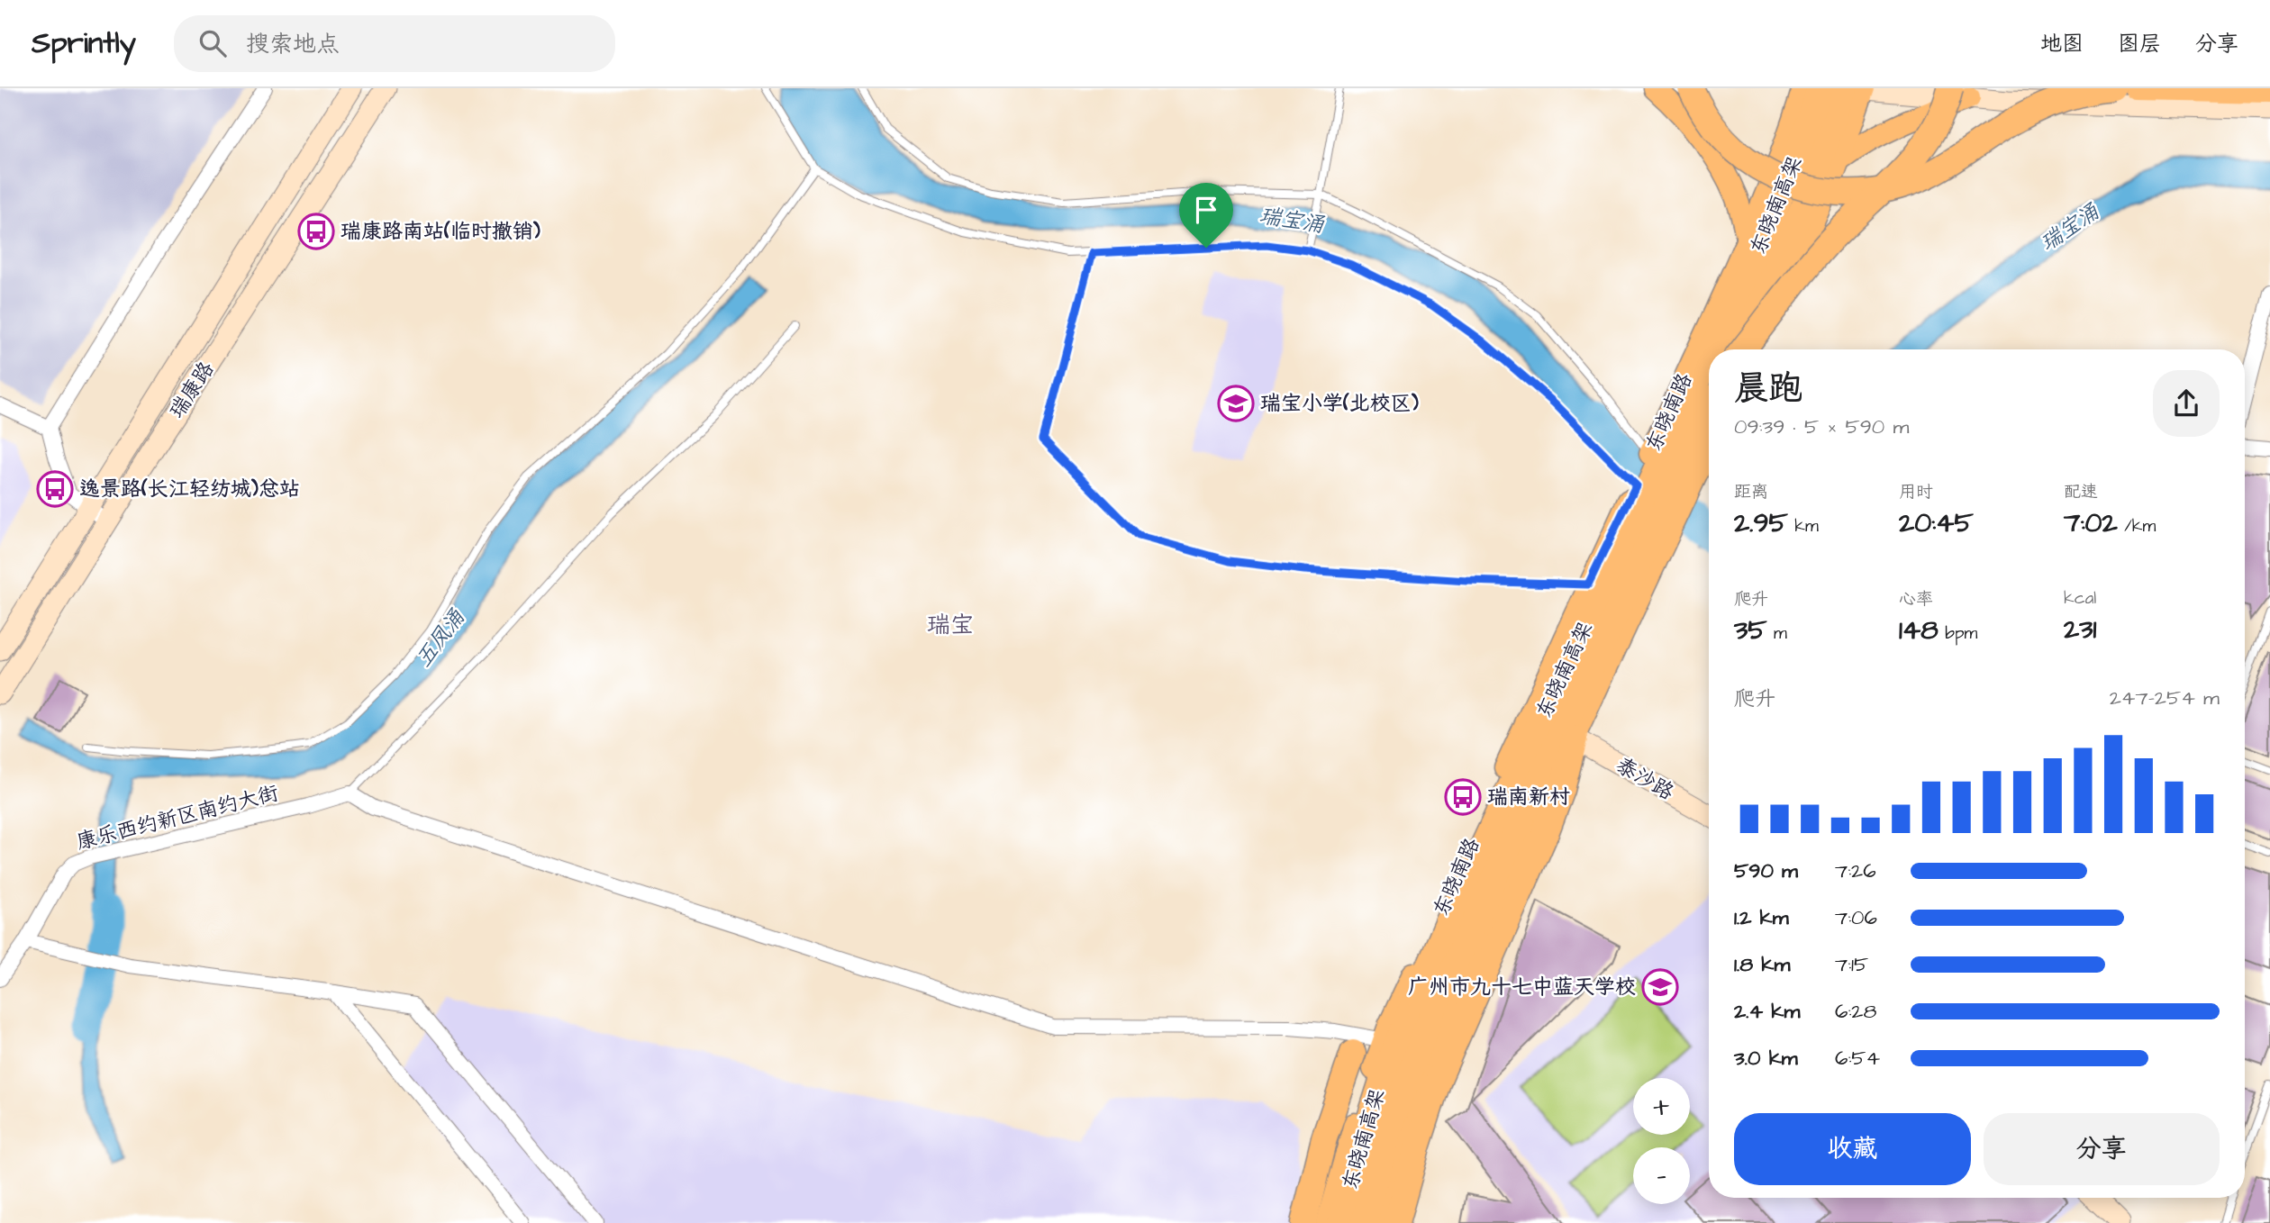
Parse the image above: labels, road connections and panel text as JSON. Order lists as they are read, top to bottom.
{
  "streets": {
    "highway": ["东晓南高架"],
    "main road": ["瑞康路", "东晓南路", "泰沙路"],
    "street": ["康乐西约新区南约大街"]
  },
  "districts": ["瑞宝"],
  "water": ["瑞宝涌", "五凤涌"],
  "places": {
    "bus stop": ["瑞康路南站(临时撤销)", "逸景路(长江轻纺城)总站", "瑞南新村"],
    "school or university": ["瑞宝小学(北校区)", "广州市九十七中蓝天学校"]
  },
  "page": {
    "header": "Sprintly",
    "search": "搜索地点",
    "nav": ["地图", "图层", "分享"],
    "heading": ["晨跑", "09:39 · 5 × 590 m"],
    "stats": [
      ["距离", "2.95 km"],
      ["用时", "20:45"],
      ["配速", "7:02 /km"],
      ["爬升", "35 m"],
      ["心率", "148 bpm"],
      ["kcal", "231"]
    ],
    "chart": ["爬升", "247–254 m"],
    "list": [
      {
        "name": "590 m",
        "note": "7:26"
      },
      {
        "name": "1.2 km",
        "note": "7:06"
      },
      {
        "name": "1.8 km",
        "note": "7:15"
      },
      {
        "name": "2.4 km",
        "note": "6:28"
      },
      {
        "name": "3.0 km",
        "note": "6:54"
      }
    ],
    "map_buttons": ["+", "−"],
    "buttons": ["收藏", "分享"]
  }
}
